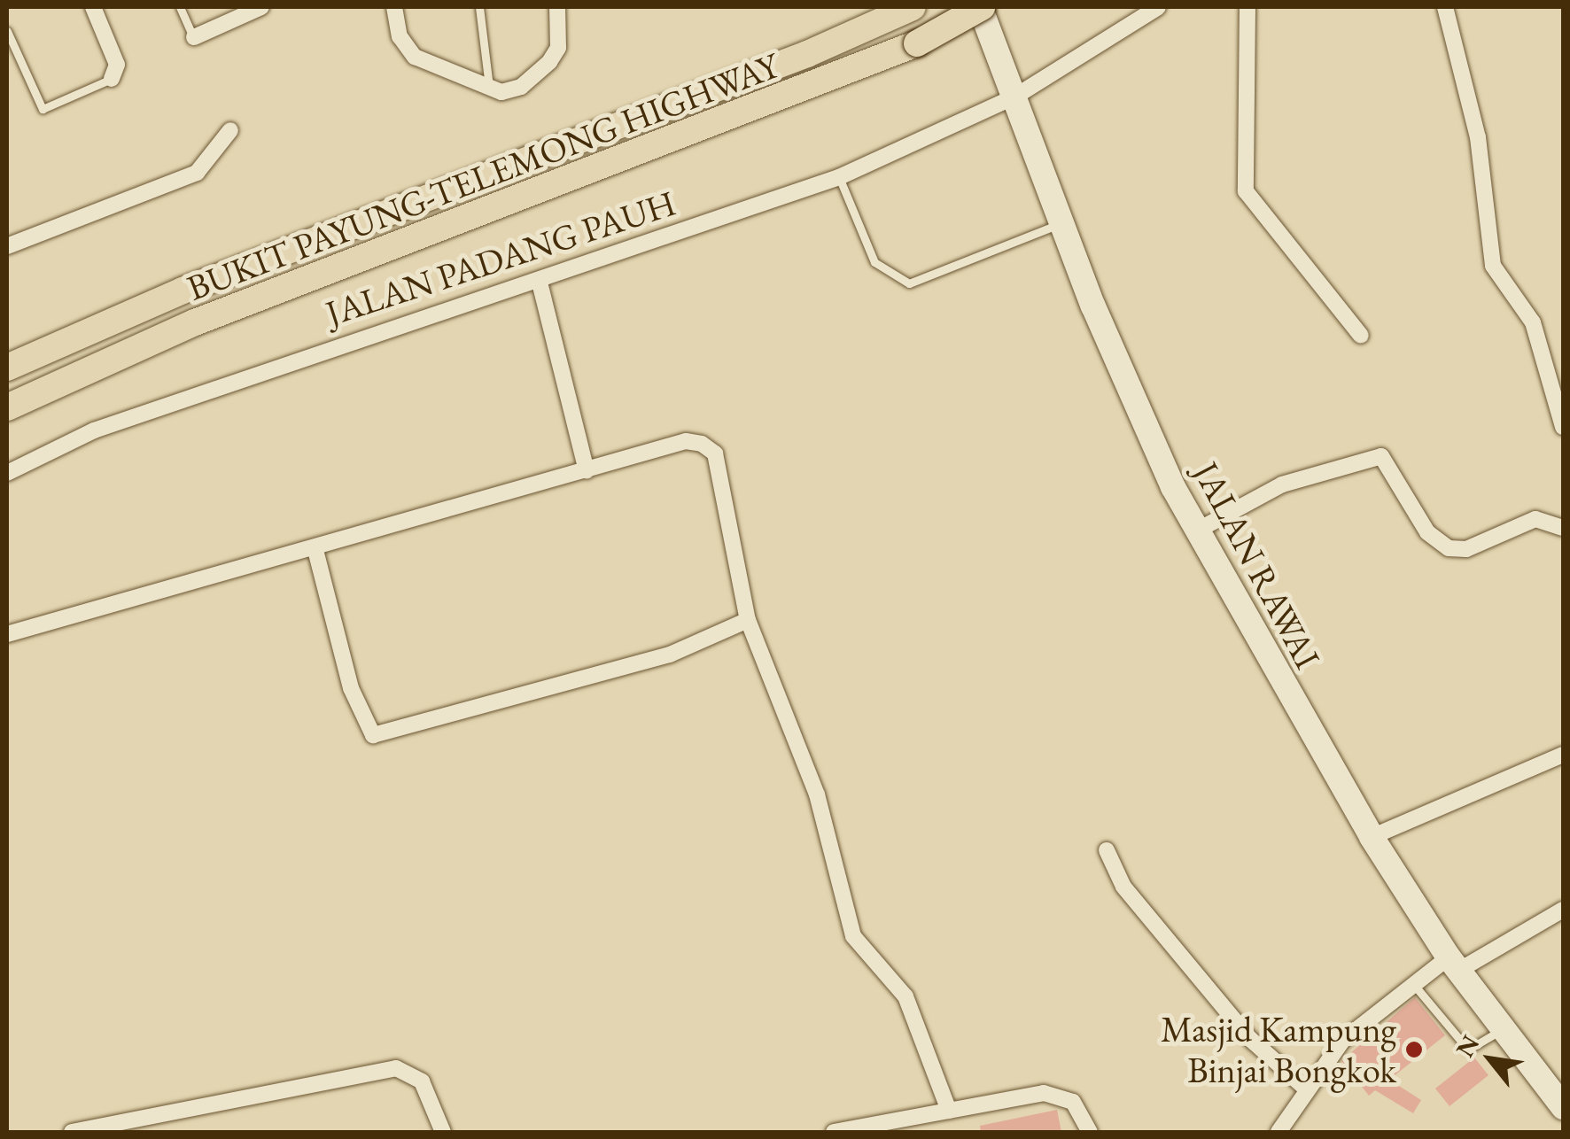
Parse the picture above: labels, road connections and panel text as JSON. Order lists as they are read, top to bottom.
{
  "streets": {
    "highway": ["BUKIT PAYUNG-TELEMONG HIGHWAY"],
    "main road": ["JALAN RAWAI"],
    "street": ["JALAN PADANG PAUH"]
  },
  "crossings": [
    ["BUKIT PAYUNG-TELEMONG HIGHWAY", "JALAN RAWAI"],
    ["JALAN PADANG PAUH", "JALAN RAWAI"]
  ],
  "places": ["Masjid Kampung Binjai Bongkok"],
  "north": "top left"
}
